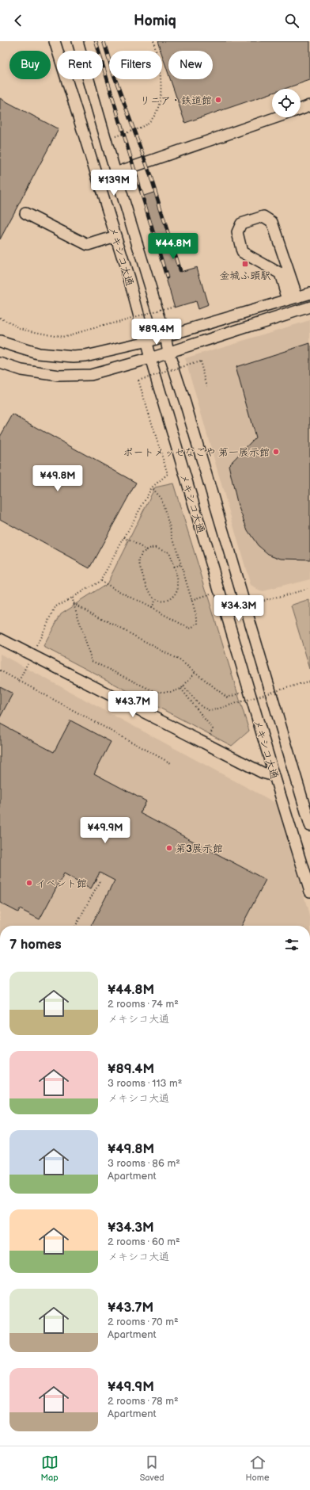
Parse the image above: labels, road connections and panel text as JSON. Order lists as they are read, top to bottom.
{
  "streets": {
    "street": ["メキシコ大通"]
  },
  "places": {
    "other": [
      "リニア・鉄道館",
      "ポートメッセなごや 第一展示館",
      "第3展示館",
      "イベント館"
    ],
    "transit": ["金城ふ頭駅"]
  },
  "page": {
    "header": "Homiq",
    "chip": [
      "Buy",
      "Rent",
      "Filters",
      "New"
    ],
    "price": [
      "¥139M",
      "¥44.8M",
      "¥89.4M",
      "¥49.8M",
      "¥34.3M",
      "¥43.7M",
      "¥49.9M"
    ],
    "heading": "7 homes",
    "list": [
      {
        "name": "¥44.8M",
        "note": "2 rooms · 74 m² · メキシコ大通"
      },
      {
        "name": "¥89.4M",
        "note": "3 rooms · 113 m² · メキシコ大通"
      },
      {
        "name": "¥49.8M",
        "note": "3 rooms · 86 m² · Apartment"
      },
      {
        "name": "¥34.3M",
        "note": "2 rooms · 60 m² · メキシコ大通"
      },
      {
        "name": "¥43.7M",
        "note": "2 rooms · 70 m² · Apartment"
      },
      {
        "name": "¥49.9M",
        "note": "2 rooms · 78 m² · Apartment"
      }
    ],
    "tabs": ["Map", "Saved", "Home"]
  }
}
